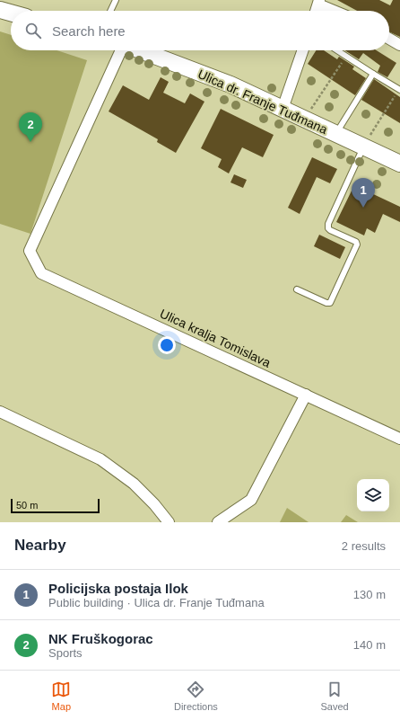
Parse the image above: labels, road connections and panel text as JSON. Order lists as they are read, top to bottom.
{
  "streets": {
    "main road": ["Ulica dr. Franje Tuđmana"],
    "street": ["Ulica kralja Tomislava"]
  },
  "scale_bar": "50 m",
  "page": {
    "search": "Search here",
    "pins": ["2", "1"],
    "scale": "50 m",
    "heading": ["Nearby", "2 results"],
    "list": [
      {
        "mark": "1",
        "name": "Policijska postaja Ilok",
        "note": "Public building · Ulica dr. Franje Tuđmana",
        "value": "130 m"
      },
      {
        "mark": "2",
        "name": "NK Fruškogorac",
        "note": "Sports",
        "value": "140 m"
      }
    ],
    "nav": ["Map", "Directions", "Saved"]
  }
}
